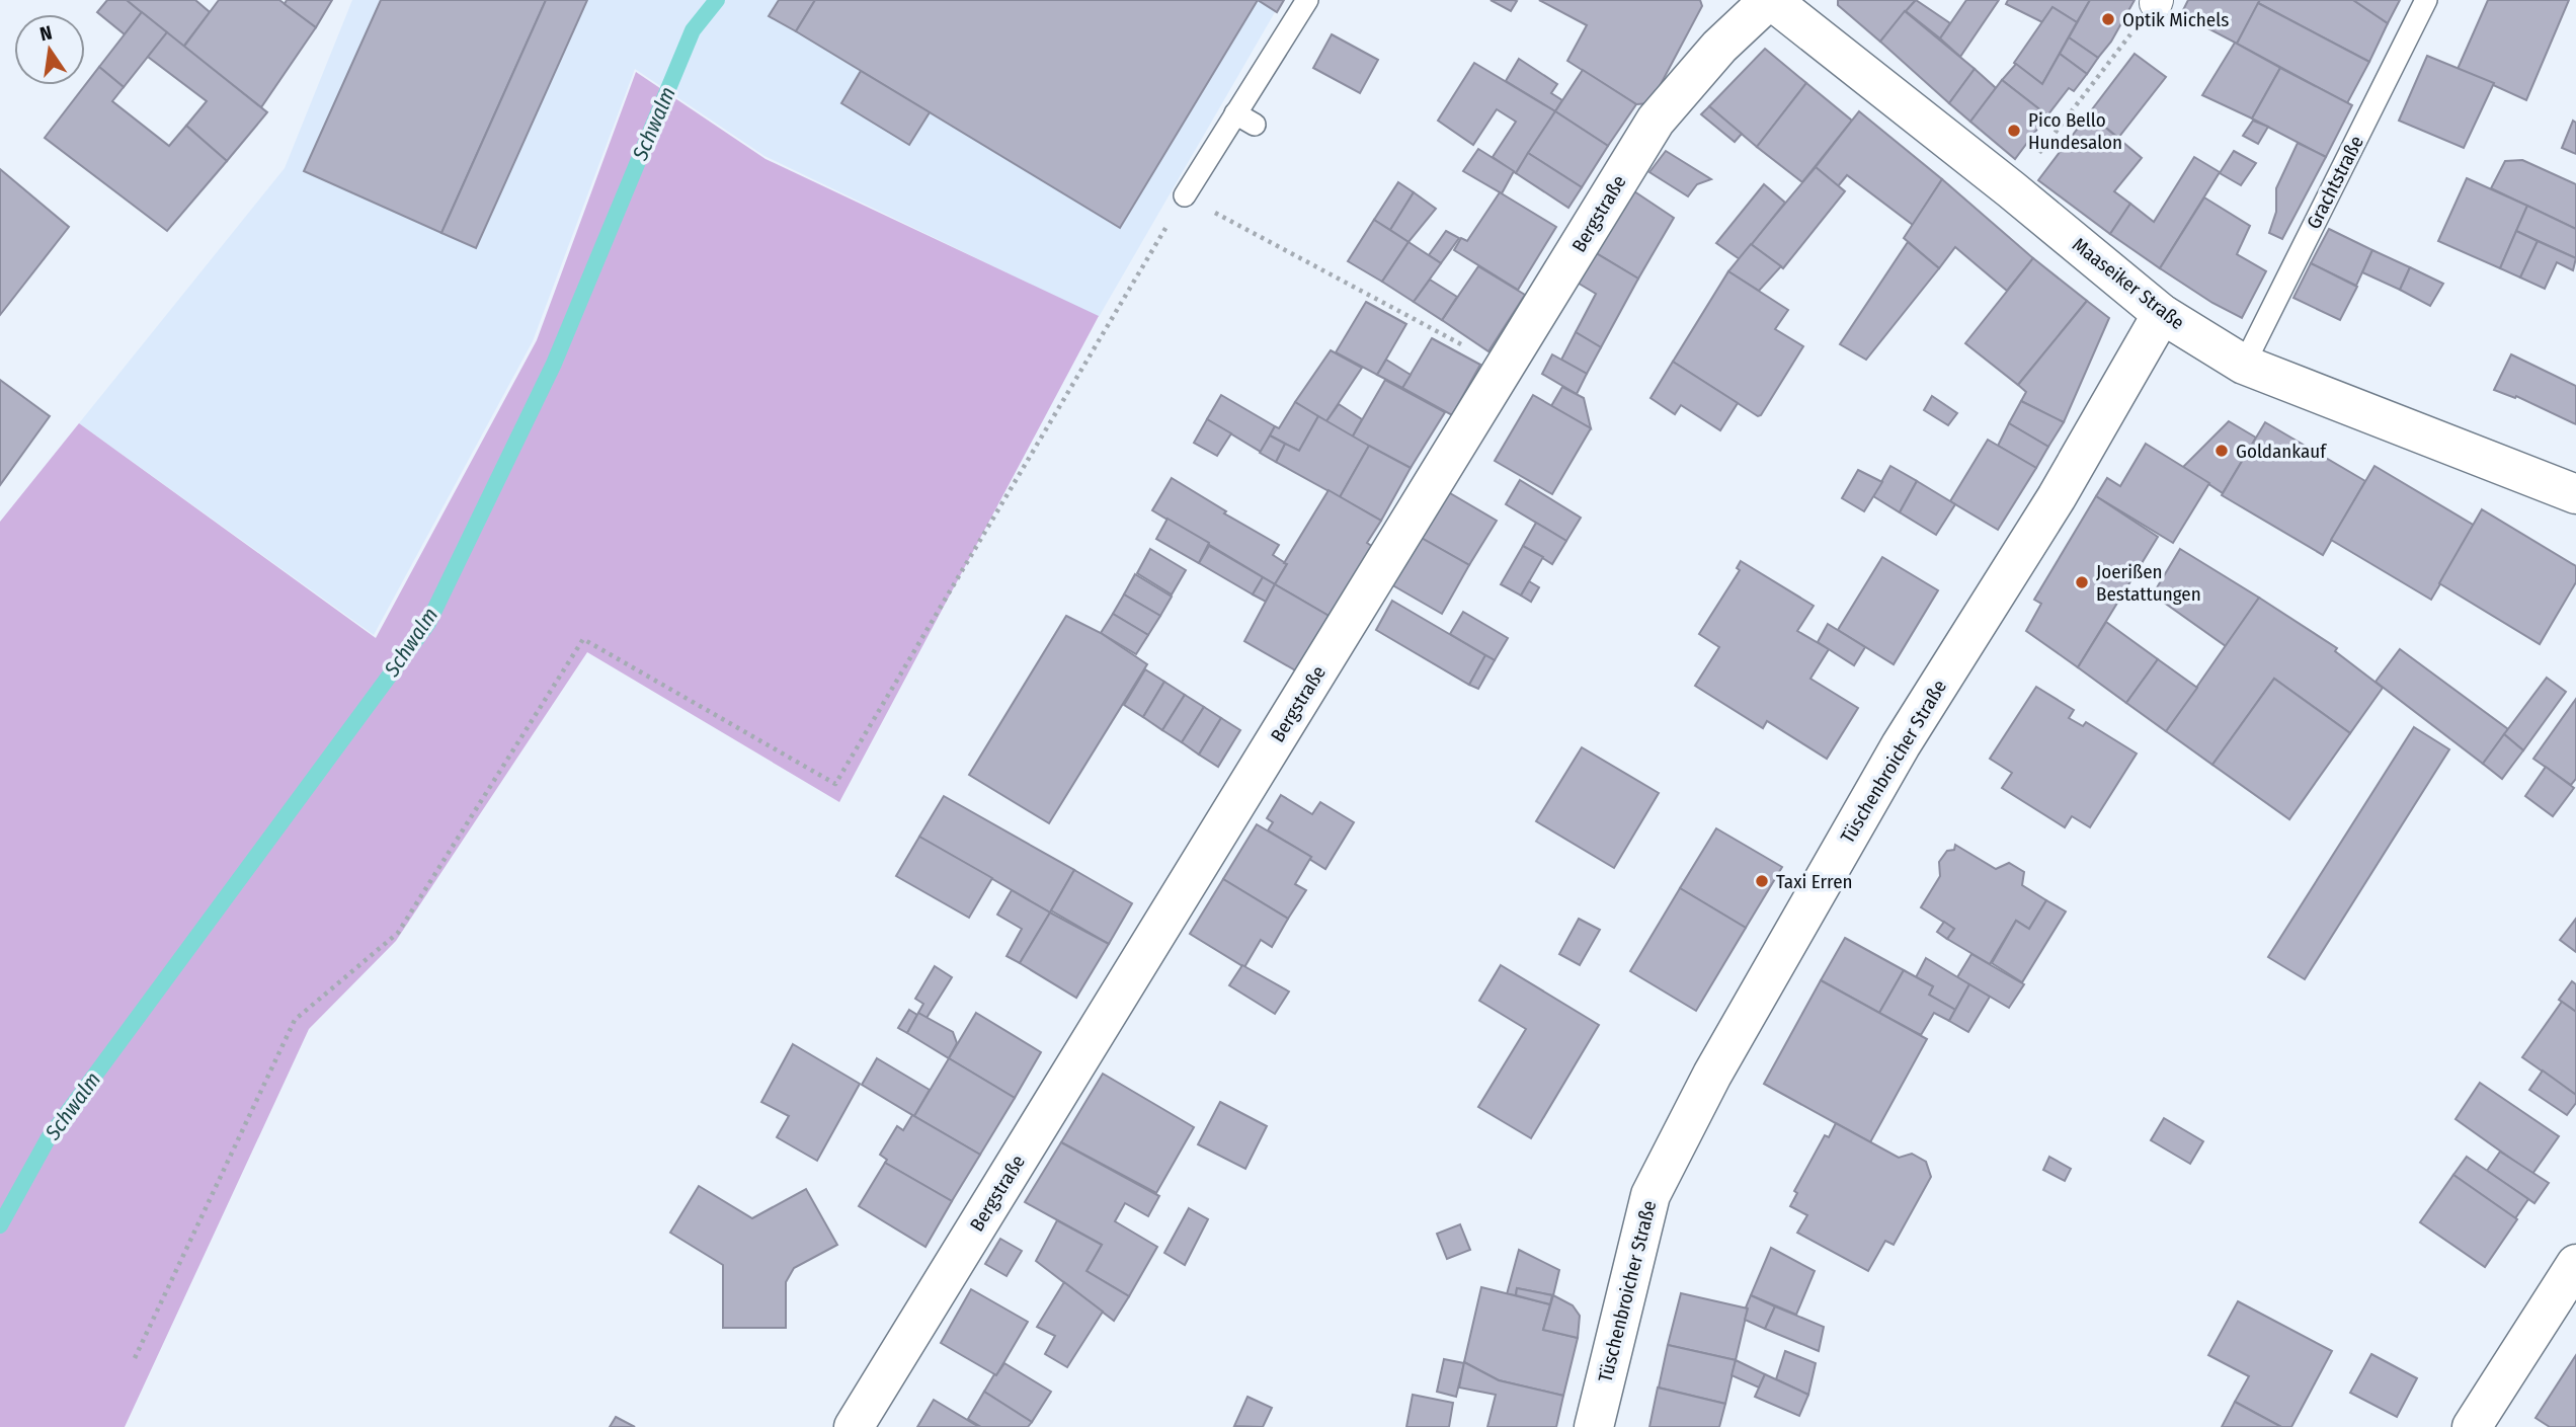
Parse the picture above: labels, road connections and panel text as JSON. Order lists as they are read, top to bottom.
{
  "streets": {
    "street": ["Bergstraße", "Maaseiker Straße", "Tüschenbroicher Straße"],
    "lane": ["Grachtstraße"]
  },
  "crossings": [
    ["Grachtstraße", "Maaseiker Straße"],
    ["Bergstraße", "Maaseiker Straße"],
    ["Maaseiker Straße", "Tüschenbroicher Straße"]
  ],
  "water": ["Schwalm"],
  "places": [
    "Optik Michels",
    "Pico Bello Hundesalon",
    "Goldankauf",
    "Joerißen Bestattungen",
    "Taxi Erren"
  ],
  "north": "top"
}
